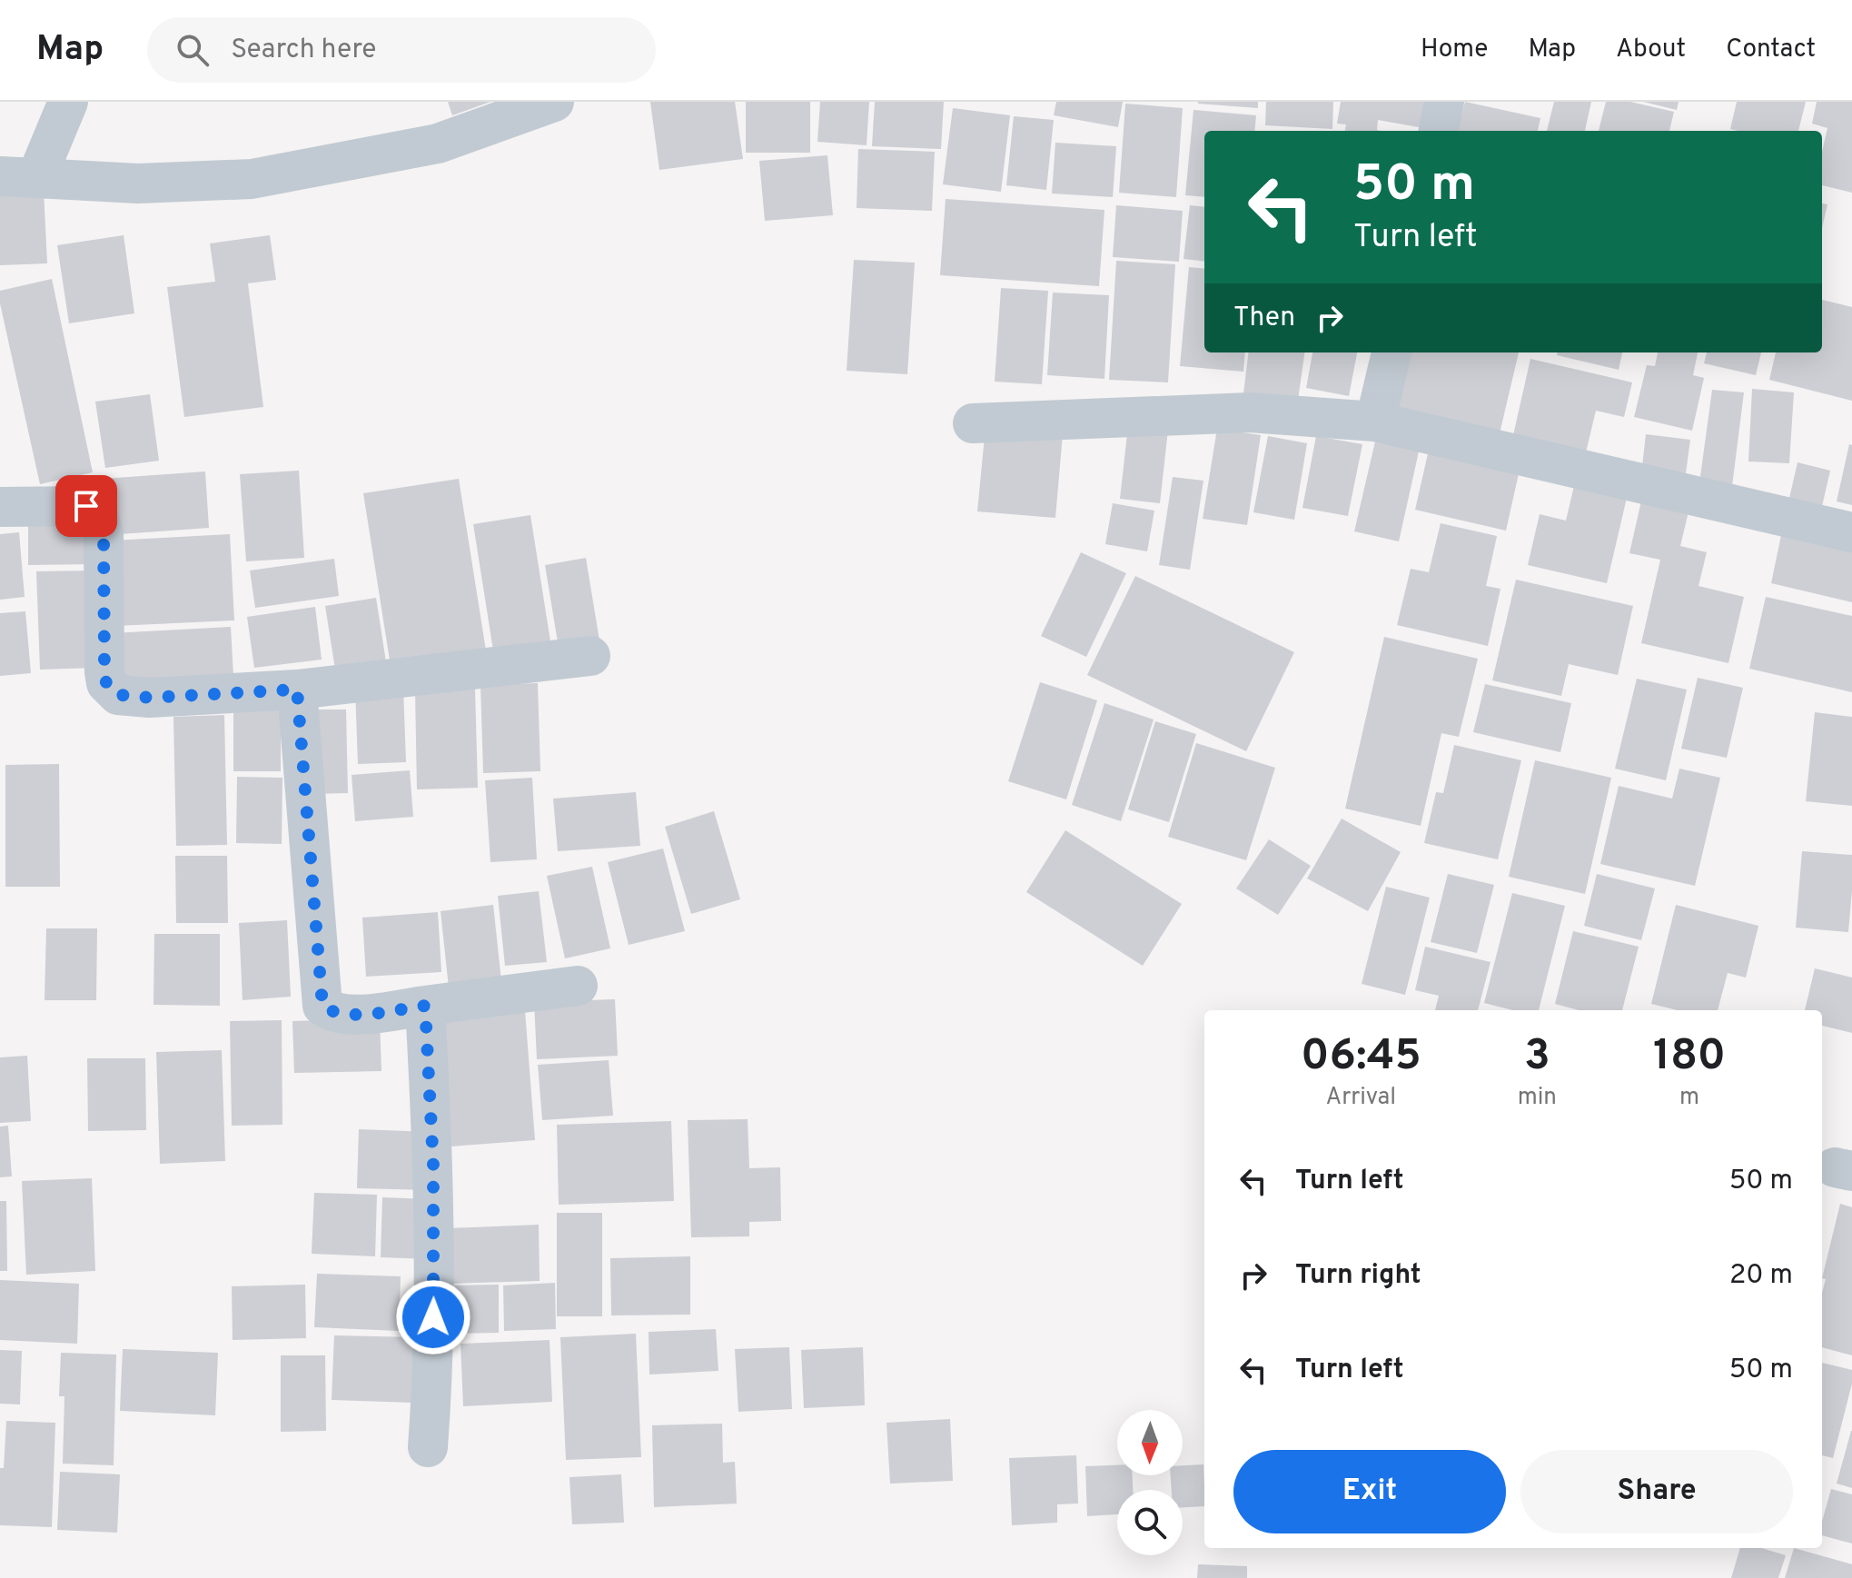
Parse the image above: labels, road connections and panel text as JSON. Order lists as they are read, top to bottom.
{
  "north": "bottom",
  "page": {
    "header": "Map",
    "search": "Search here",
    "nav": [
      "Home",
      "Map",
      "About",
      "Contact"
    ],
    "turn": ["50 m", "Turn left"],
    "then": "Then",
    "eta": [
      "06:45",
      "Arrival",
      "3",
      "min",
      "180",
      "m"
    ],
    "list": [
      {
        "name": "Turn left",
        "value": "50 m"
      },
      {
        "name": "Turn right",
        "value": "20 m"
      },
      {
        "name": "Turn left",
        "value": "50 m"
      }
    ],
    "buttons": ["Exit", "Share"]
  }
}
